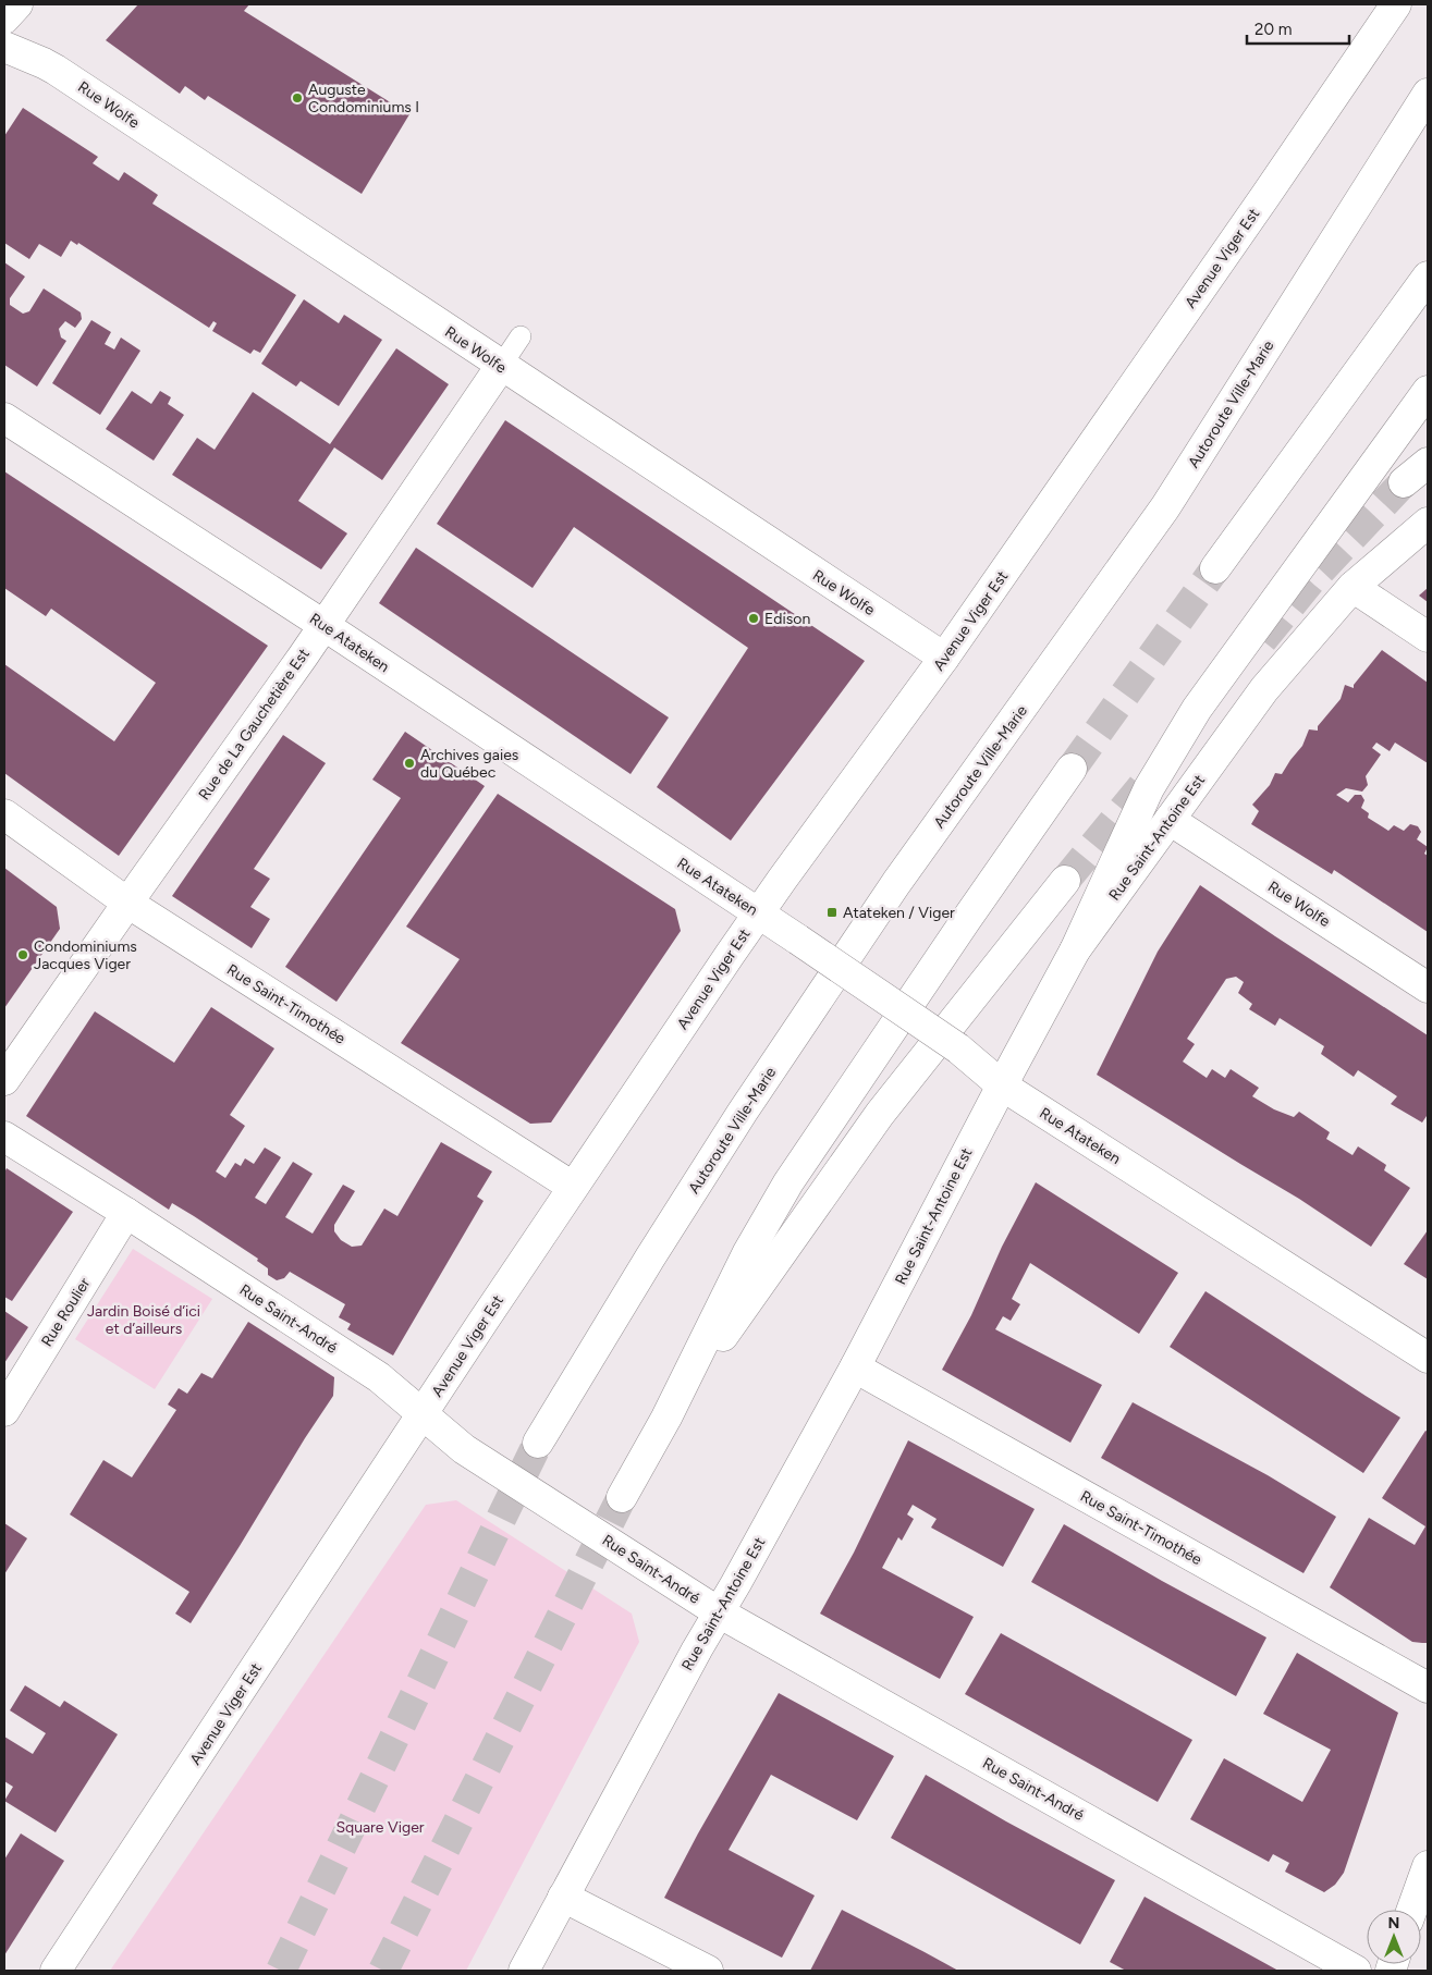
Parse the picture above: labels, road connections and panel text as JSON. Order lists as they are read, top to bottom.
{
  "streets": {
    "main road": [
      "Rue Wolfe",
      "Avenue Viger Est",
      "Autoroute Ville-Marie",
      "Rue Atateken",
      "Rue de La Gauchetière Est",
      "Rue Saint-Antoine Est",
      "Rue Saint-Timothée",
      "Rue Roulier",
      "Rue Saint-André"
    ]
  },
  "crossings": [
    ["Rue Wolfe", "Avenue Viger Est"],
    ["Rue Wolfe", "Rue de La Gauchetière Est"],
    ["Rue Wolfe", "Rue Saint-Antoine Est"],
    ["Avenue Viger Est", "Rue Atateken"],
    ["Avenue Viger Est", "Rue Saint-Timothée"],
    ["Avenue Viger Est", "Rue Saint-André"],
    ["Rue Atateken", "Rue de La Gauchetière Est"],
    ["Rue Atateken", "Rue Saint-Antoine Est"],
    ["Rue de La Gauchetière Est", "Rue Saint-Timothée"],
    ["Rue Saint-Antoine Est", "Rue Saint-Timothée"],
    ["Rue Saint-Antoine Est", "Rue Saint-André"],
    ["Rue Roulier", "Rue Saint-André"]
  ],
  "parks": ["Jardin Boisé d’ici et d’ailleurs", "Square Viger"],
  "places": {
    "other": [
      "Auguste Condominiums I",
      "Edison",
      "Archives gaies du Québec",
      "Condominiums Jacques Viger"
    ],
    "transit": ["Atateken / Viger"]
  },
  "scale_bar": "20 m",
  "north": "top"
}
